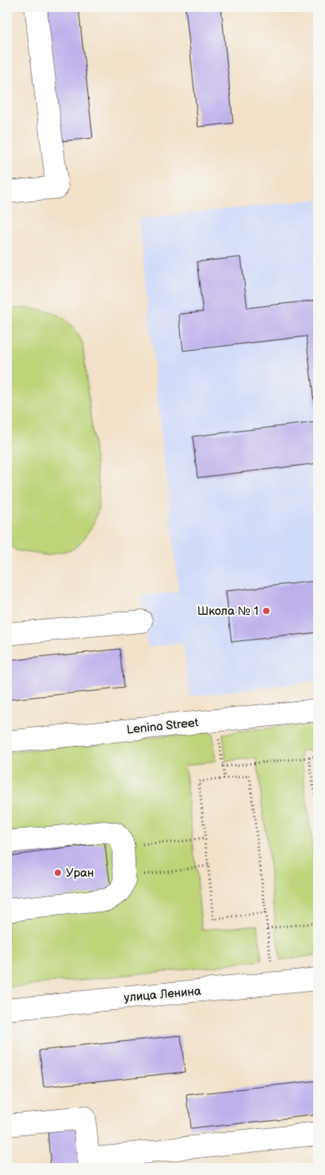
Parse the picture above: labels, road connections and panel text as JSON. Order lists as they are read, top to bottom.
{
  "streets": {
    "street": ["Lenina Street", "улица Ленина"]
  },
  "places": ["Школа № 1", "Уран"]
}
